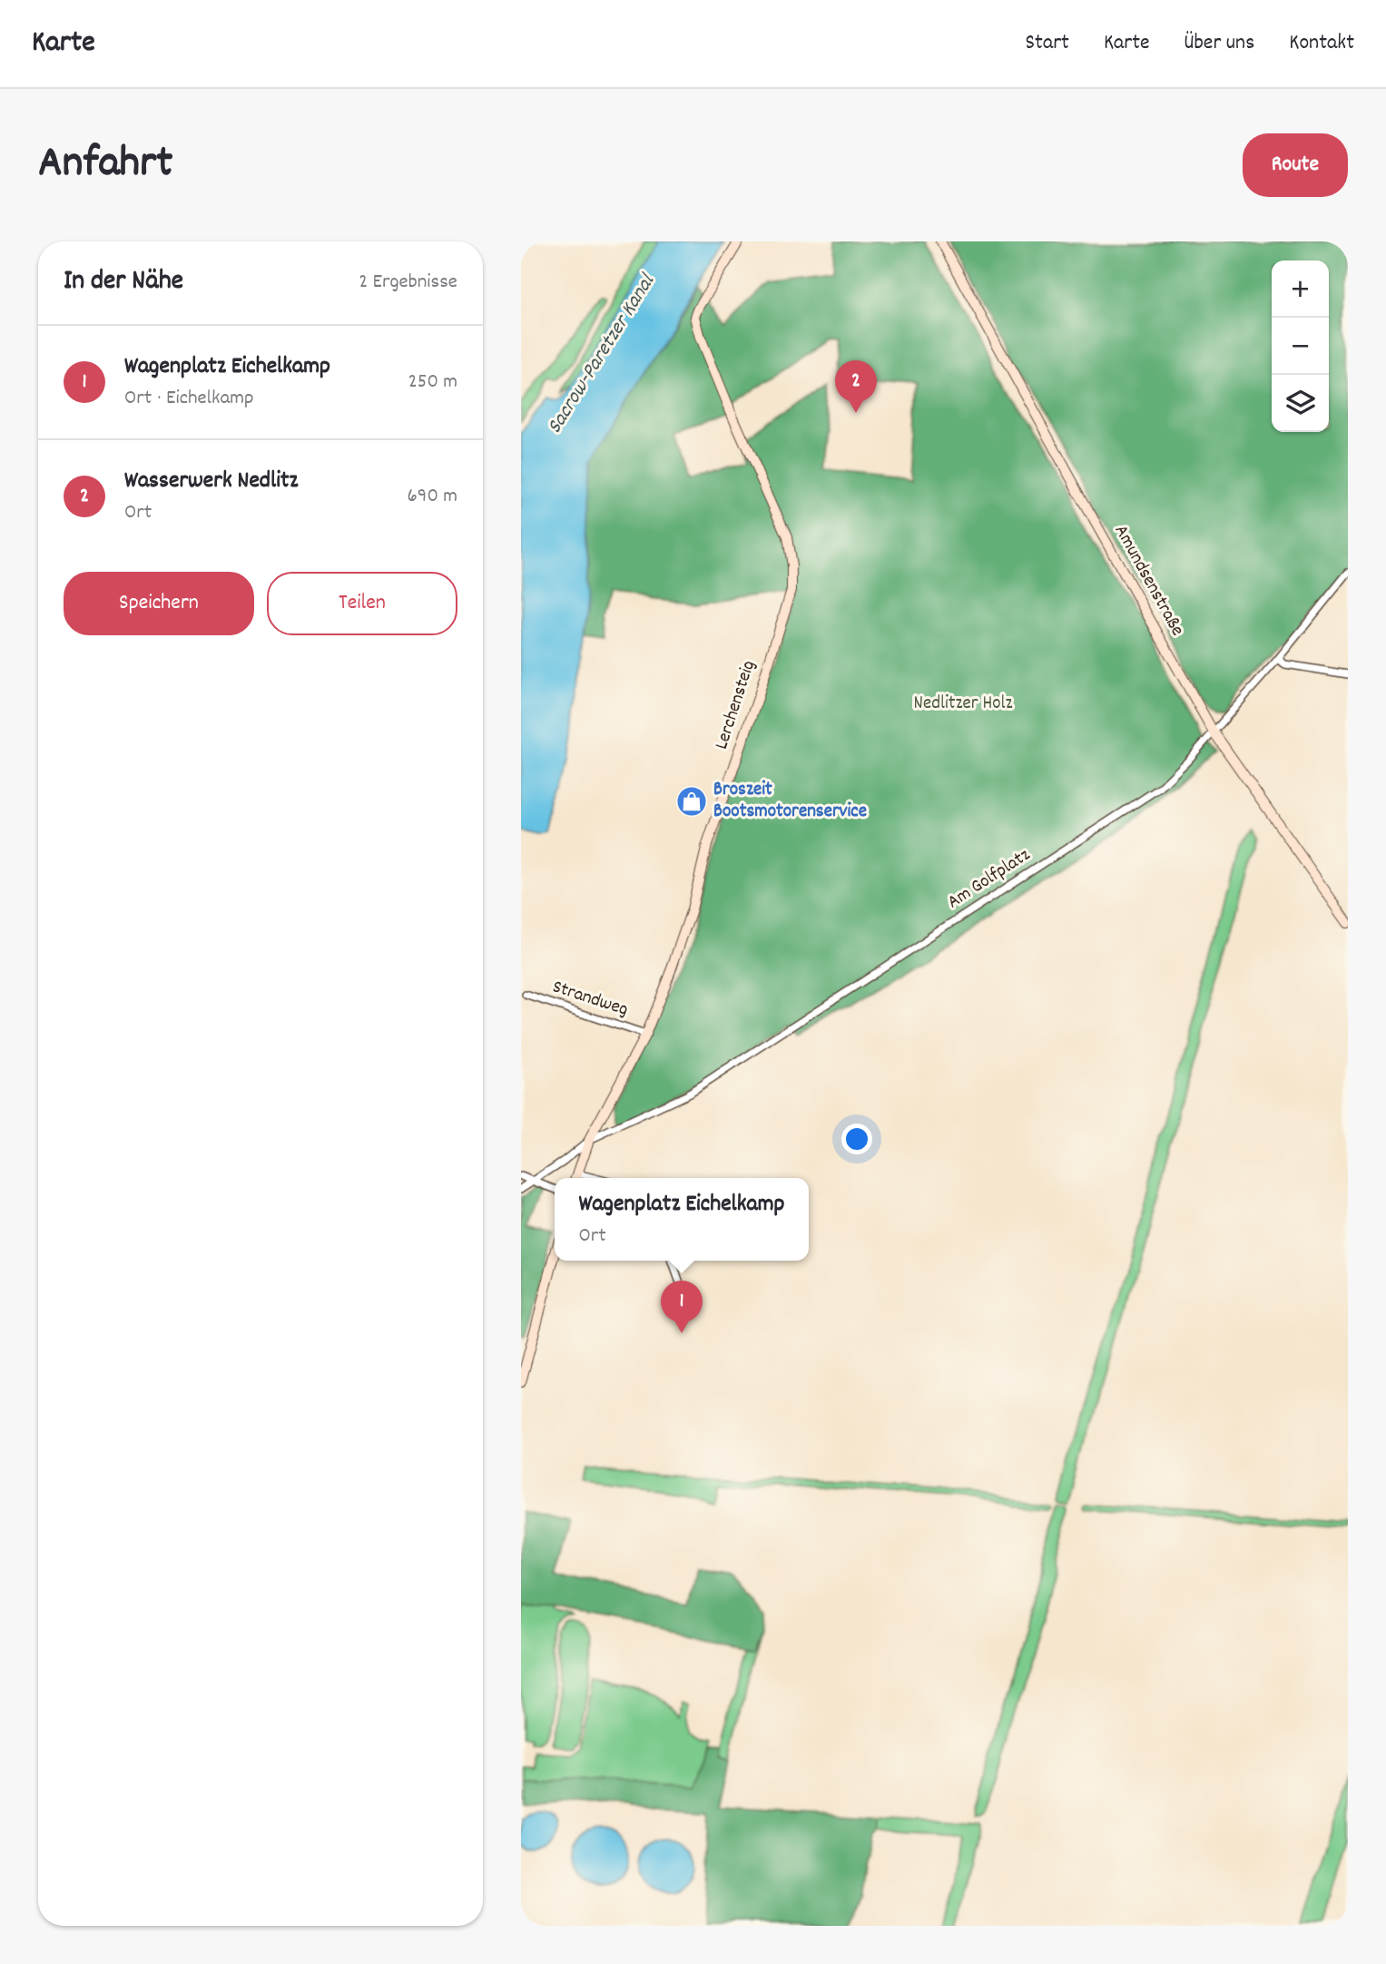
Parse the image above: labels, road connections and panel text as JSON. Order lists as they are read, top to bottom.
{
  "streets": {
    "street": [
      "Amundsenstraße",
      "Lerchensteig",
      "Am Golfplatz",
      "Strandweg"
    ]
  },
  "crossings": [
    ["Amundsenstraße", "Am Golfplatz"],
    ["Lerchensteig", "Am Golfplatz"],
    ["Lerchensteig", "Strandweg"]
  ],
  "water": ["Sacrow-Paretzer Kanal"],
  "parks": ["Nedlitzer Holz"],
  "places": {
    "shop": ["Broszeit Bootsmotorenservice"]
  },
  "page": {
    "header": "Karte",
    "nav": [
      "Start",
      "Karte",
      "Über uns",
      "Kontakt"
    ],
    "title": "Anfahrt",
    "buttons": [
      "Route",
      ["Speichern", "Teilen"]
    ],
    "heading": ["In der Nähe", "2 Ergebnisse"],
    "map_buttons": ["+", "−"],
    "list": [
      {
        "mark": "1",
        "name": "Wagenplatz Eichelkamp",
        "note": "Ort · Eichelkamp",
        "value": "250 m"
      },
      {
        "mark": "2",
        "name": "Wasserwerk Nedlitz",
        "note": "Ort",
        "value": "690 m"
      }
    ],
    "pins": ["2", "1"],
    "popup": ["Wagenplatz Eichelkamp", "Ort"]
  }
}
